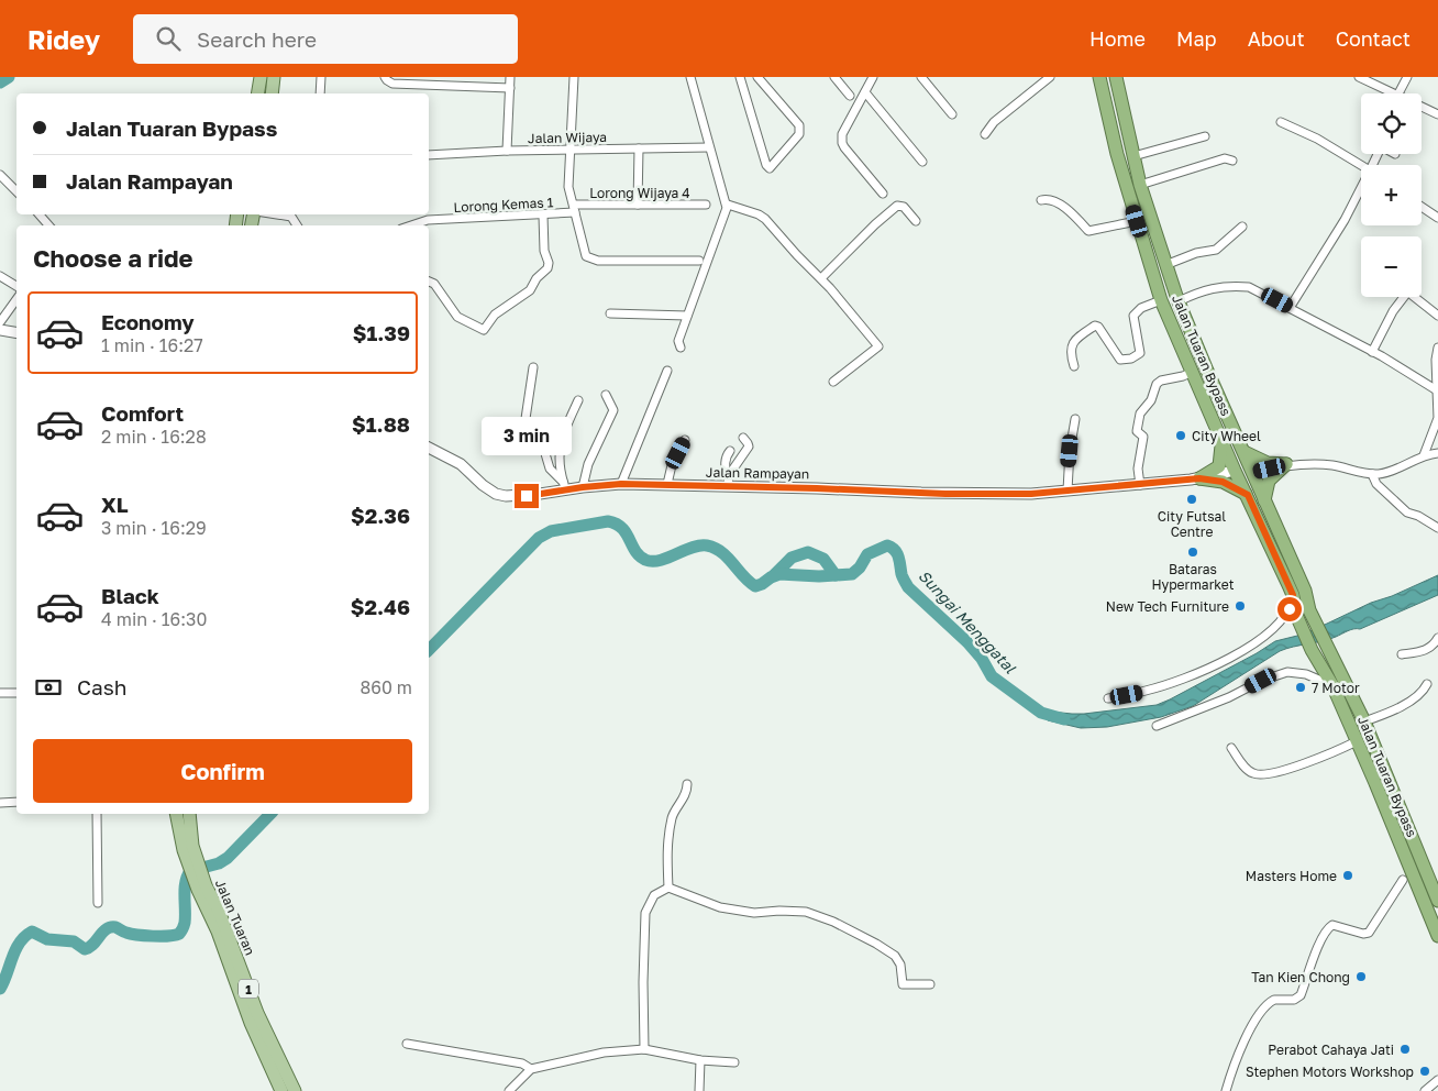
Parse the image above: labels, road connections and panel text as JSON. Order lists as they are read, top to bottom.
{
  "streets": {
    "highway": ["Jalan Tuaran Bypass"],
    "main road": ["Jalan Tuaran", "1"],
    "street": [
      "Jalan Wijaya",
      "Lorong Wijaya 4",
      "Lorong Kemas 1",
      "Jalan Rampayan"
    ]
  },
  "crossings": [
    ["Lorong Wijaya 4", "Lorong Kemas 1"],
    ["Jalan Tuaran Bypass", "Jalan Rampayan"]
  ],
  "water": ["Sungai Menggatal"],
  "places": [
    "City Wheel",
    "City Futsal Centre",
    "Bataras Hypermarket",
    "New Tech Furniture",
    "7 Motor",
    "Masters Home",
    "Tan Kien Chong",
    "Perabot Cahaya Jati",
    "Stephen Motors Workshop"
  ],
  "page": {
    "header": "Ridey",
    "search": "Search here",
    "nav": [
      "Home",
      "Map",
      "About",
      "Contact"
    ],
    "map_buttons": ["+", "−"],
    "banner": ["Jalan Tuaran Bypass", "Jalan Rampayan"],
    "heading": "Choose a ride",
    "list": [
      {
        "name": "Economy",
        "note": "1 min · 16:27",
        "value": "$1.39"
      },
      {
        "name": "Comfort",
        "note": "2 min · 16:28",
        "value": "$1.88"
      },
      {
        "name": "XL",
        "note": "3 min · 16:29",
        "value": "$2.36"
      },
      {
        "name": "Black",
        "note": "4 min · 16:30",
        "value": "$2.46"
      }
    ],
    "bubble": "3 min",
    "pay": ["Cash", "860 m"],
    "buttons": "Confirm"
  }
}
